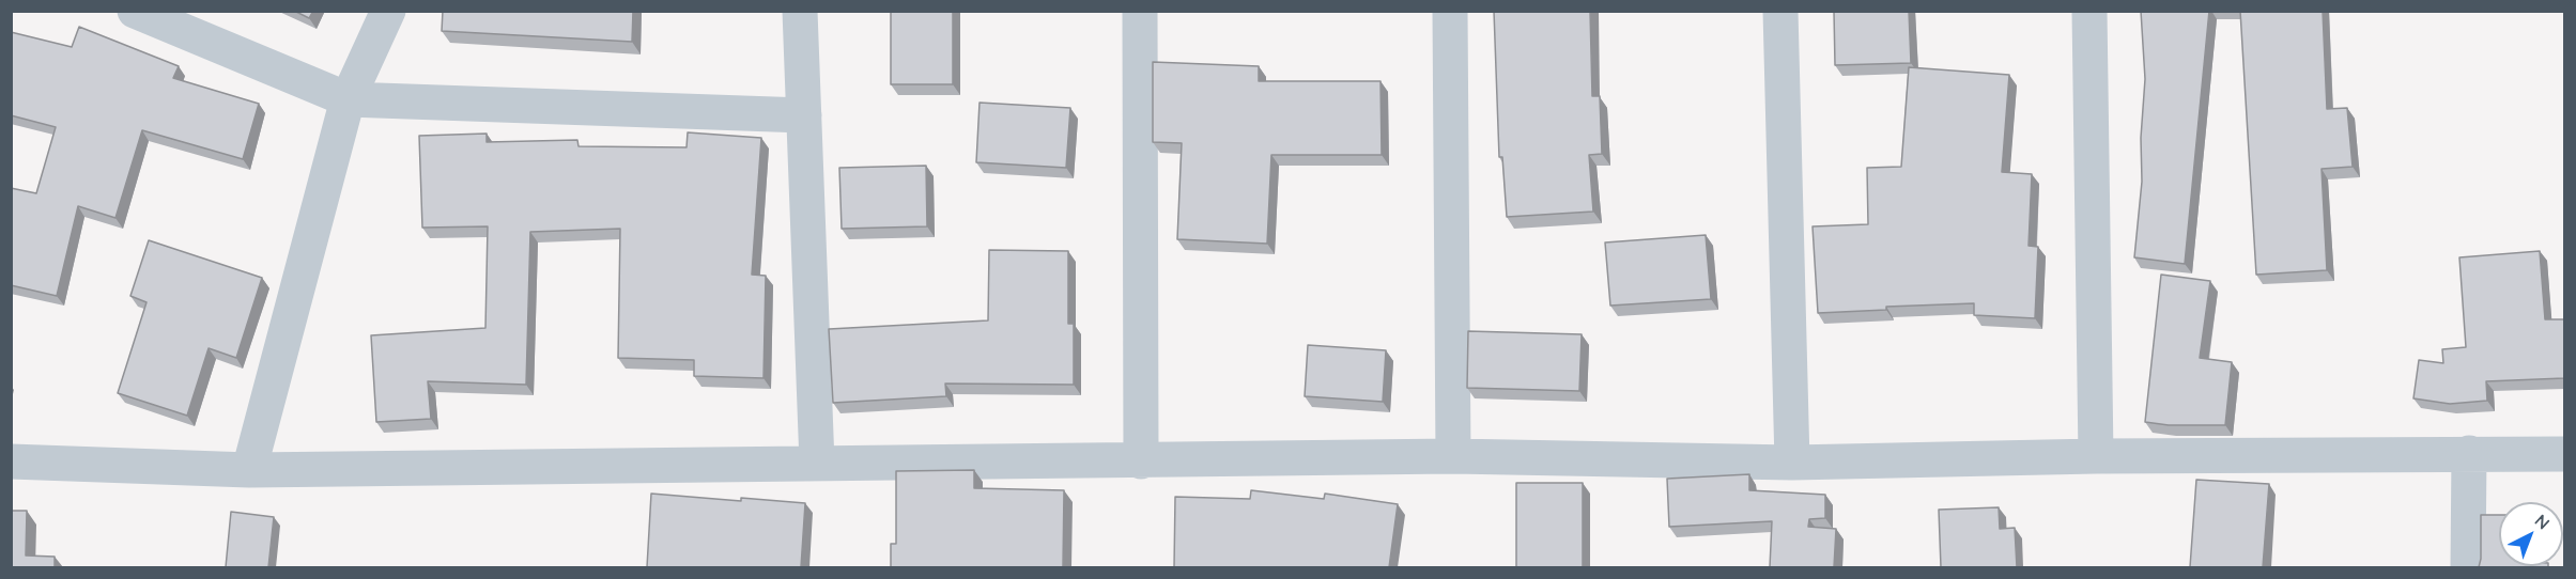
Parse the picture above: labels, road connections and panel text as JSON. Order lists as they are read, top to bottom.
{
  "north": "top right"
}
